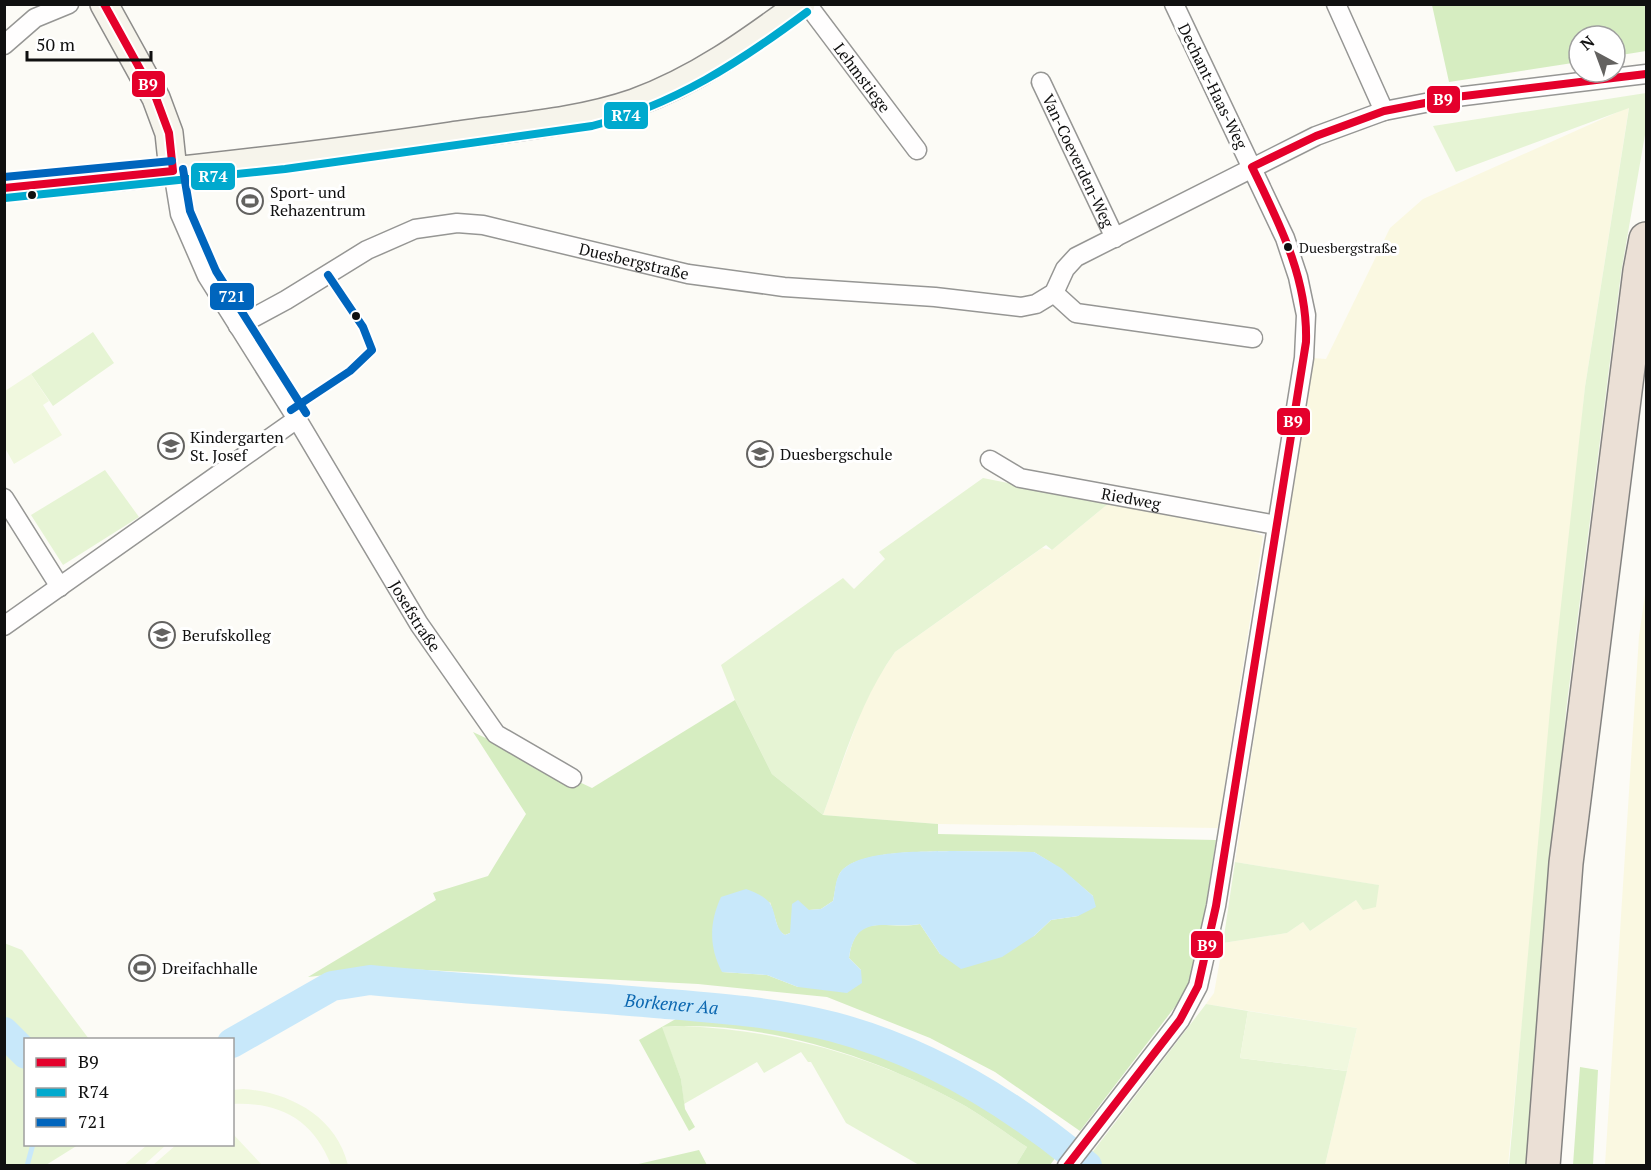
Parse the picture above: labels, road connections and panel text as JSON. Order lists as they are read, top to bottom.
{
  "streets": {
    "street": [
      "Lehmstiege",
      "Dechant-Haas-Weg",
      "Van-Coeverden-Weg",
      "Duesbergstraße",
      "Riedweg",
      "Josefstraße"
    ]
  },
  "crossings": [
    ["Dechant-Haas-Weg", "Riedweg"],
    ["Duesbergstraße", "Josefstraße"]
  ],
  "water": ["Borkener Aa"],
  "places": {
    "sports": ["Sport- und Rehazentrum", "Dreifachhalle"],
    "other": ["Duesbergstraße"],
    "school or university": ["Kindergarten St. Josef", "Duesbergschule", "Berufskolleg"]
  },
  "lines": ["transit line B9", "transit line R74", "transit line 721"],
  "legend": ["B9", "R74", "721"],
  "scale_bar": "50 m",
  "north": "top left"
}
